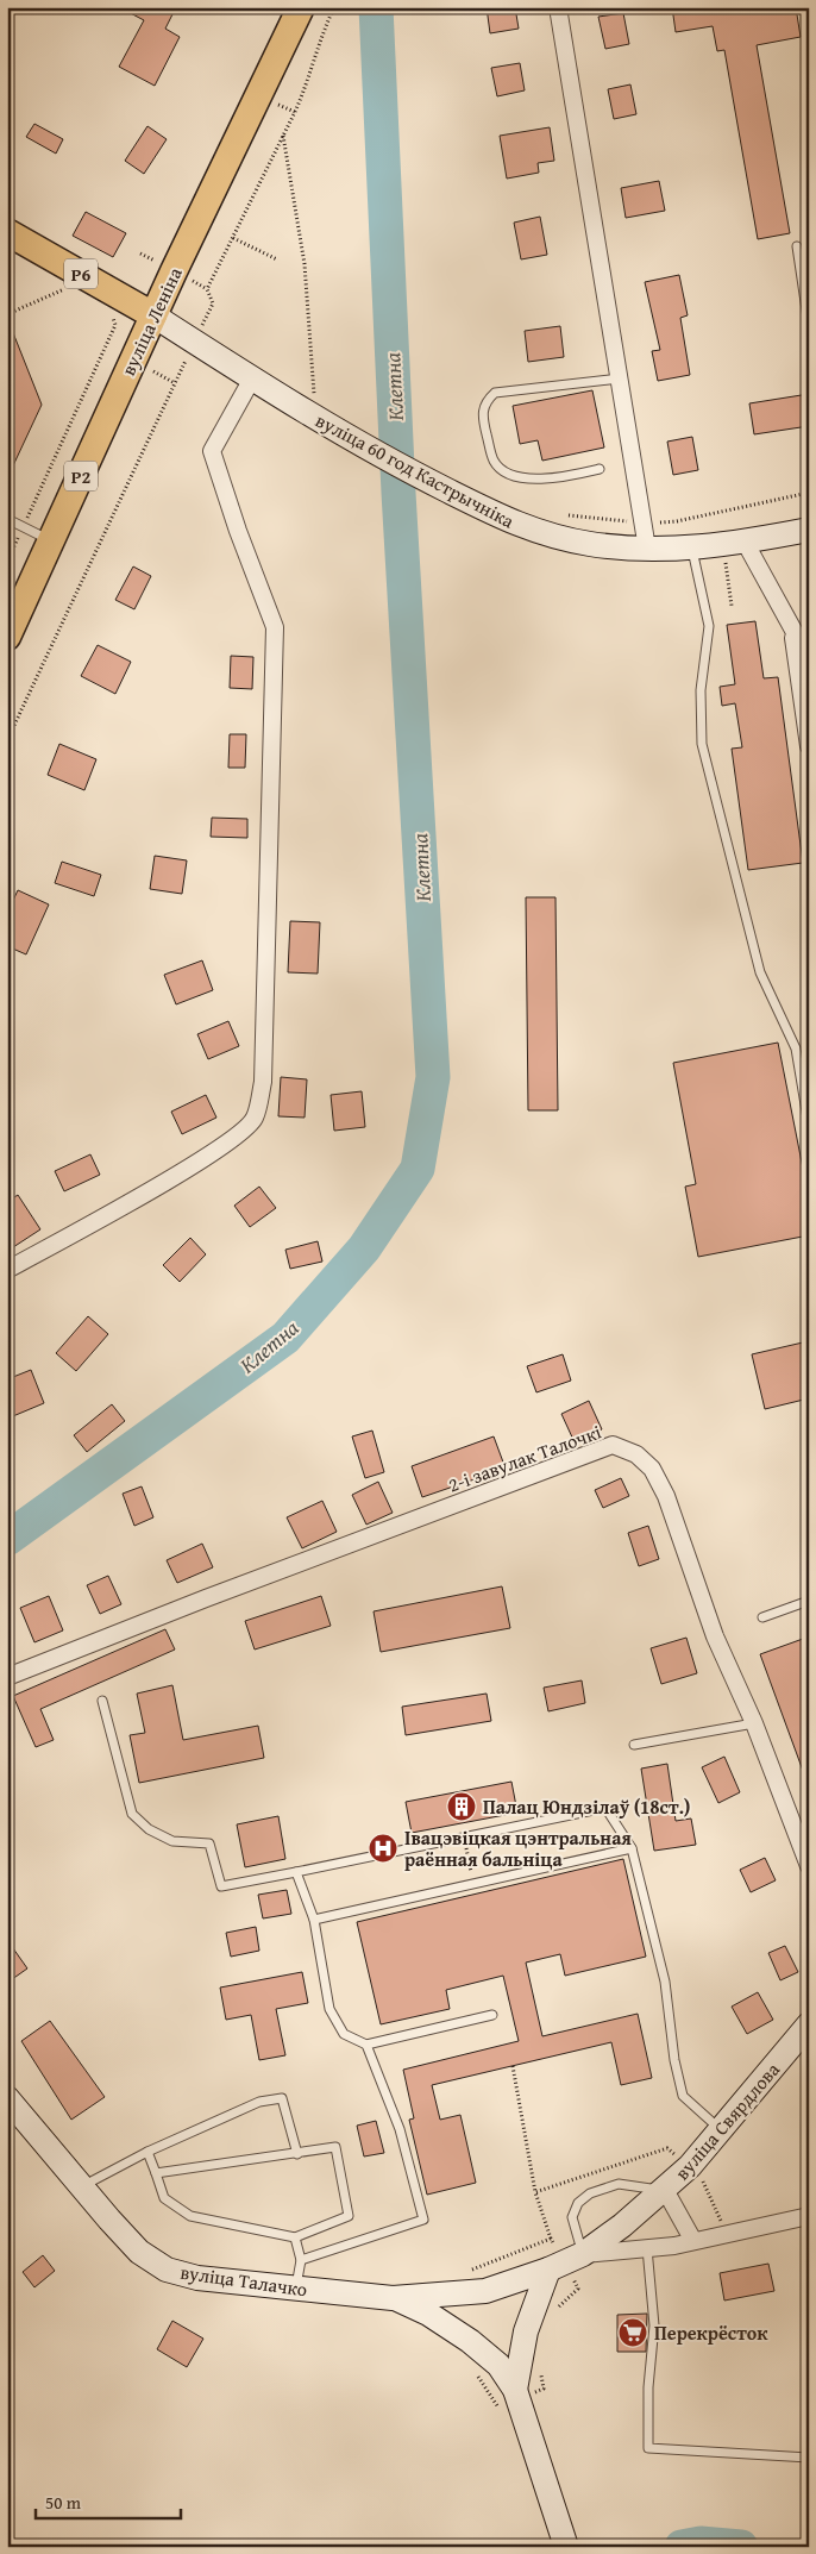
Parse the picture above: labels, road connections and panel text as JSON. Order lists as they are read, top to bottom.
{
  "streets": {
    "main road": ["Р6", "вуліца Леніна", "Р2"],
    "street": [
      "вуліца 60 год Кастрычніка",
      "2-і завулак Талочкі",
      "вуліца Свярдлова",
      "вуліца Талачко"
    ]
  },
  "crossings": [
    ["Р6", "вуліца Леніна"],
    ["Р6", "вуліца 60 год Кастрычніка"],
    ["вуліца Леніна", "вуліца 60 год Кастрычніка"],
    ["вуліца Свярдлова", "вуліца Талачко"]
  ],
  "water": ["Клетна"],
  "places": {
    "building": ["Палац Юндзілаў (18ст.)"],
    "hospital": ["Івацэвіцкая цэнтральная раённая бальніца"],
    "supermarket": ["Перекрёсток"]
  },
  "scale_bar": "50 m"
}
